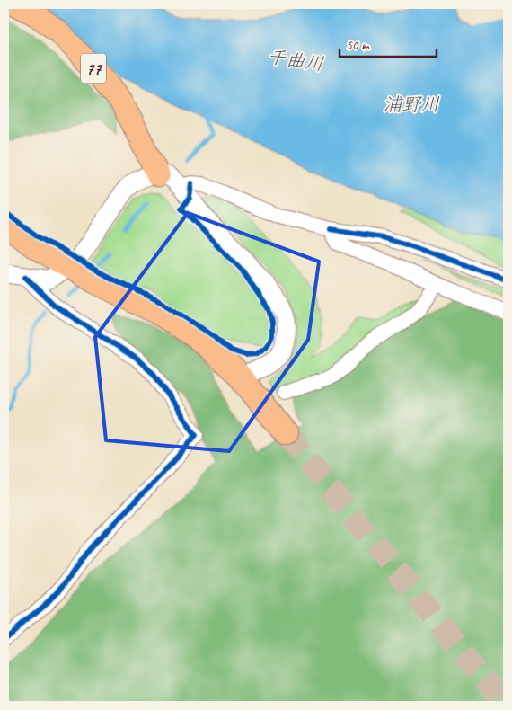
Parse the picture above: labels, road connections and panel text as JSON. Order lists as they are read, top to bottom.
{
  "streets": {
    "main road": ["77"]
  },
  "water": ["千曲川", "浦野川"],
  "scale_bar": "50 m"
}
